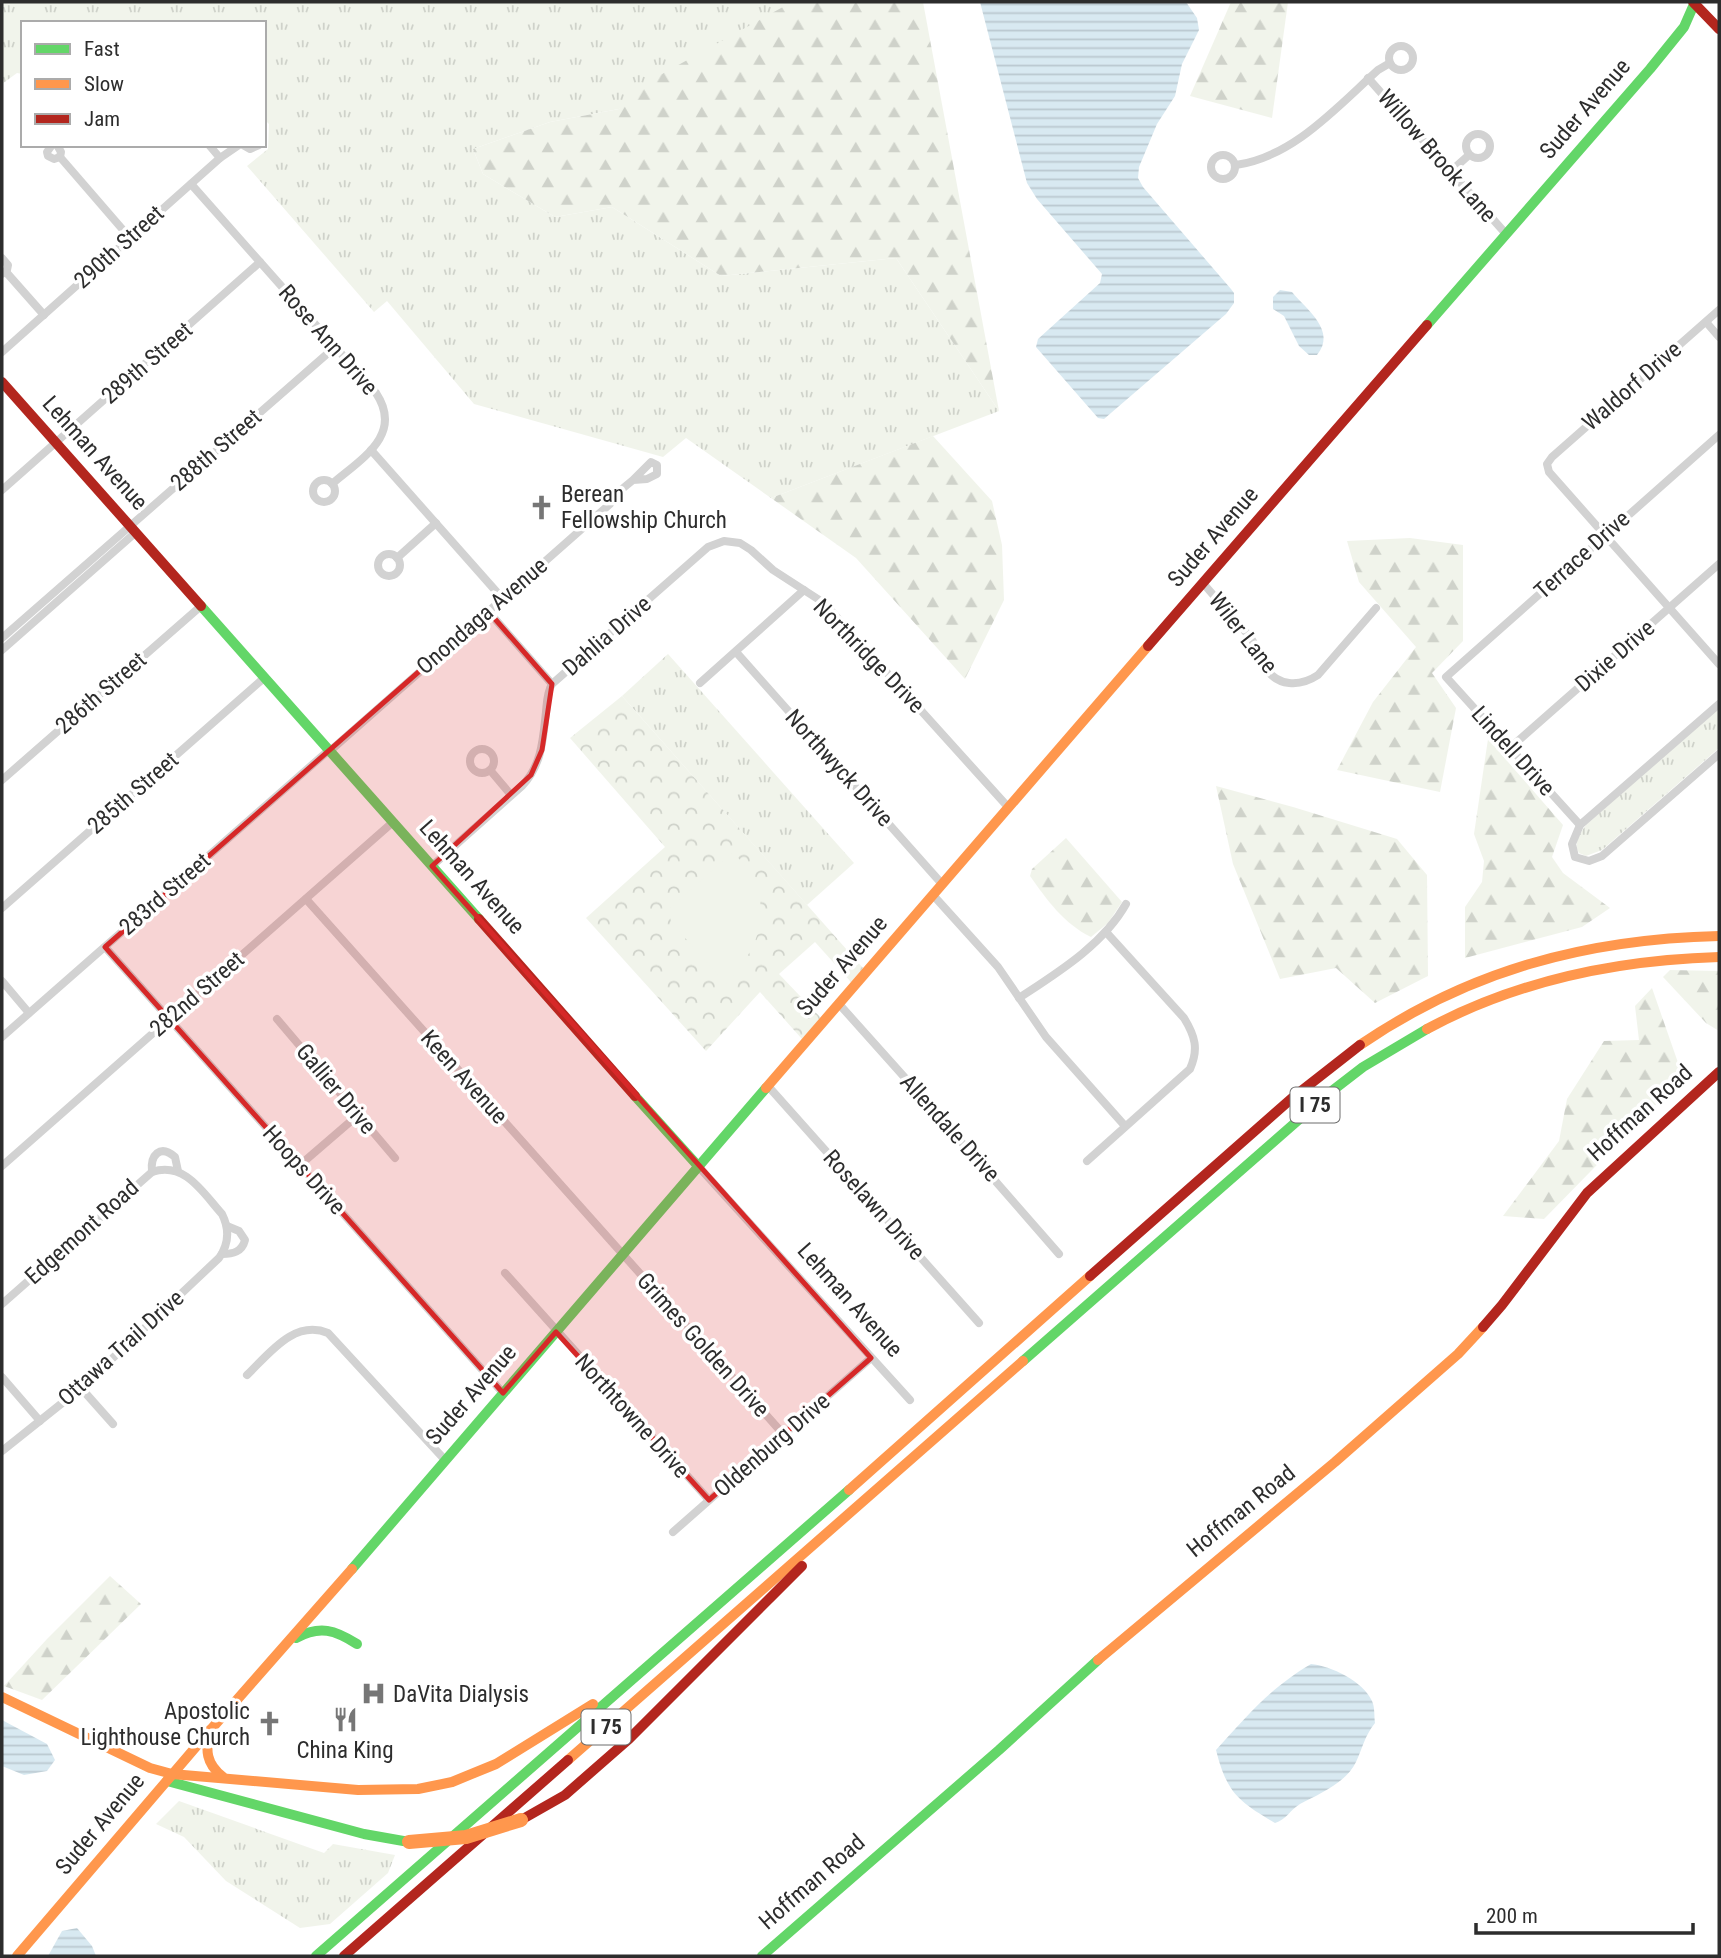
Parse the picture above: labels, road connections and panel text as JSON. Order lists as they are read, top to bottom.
{
  "streets": {
    "main road": [
      "Suder Avenue",
      "Lehman Avenue",
      "I 75",
      "Hoffman Road"
    ],
    "street": [
      "Willow Brook Lane",
      "290th Street",
      "Rose Ann Drive",
      "289th Street",
      "Waldorf Drive",
      "288th Street",
      "Terrace Drive",
      "Onondaga Avenue",
      "Wiler Lane",
      "Dahlia Drive",
      "Northridge Drive",
      "Dixie Drive",
      "286th Street",
      "Lindell Drive",
      "Northwyck Drive",
      "285th Street",
      "283rd Street",
      "282nd Street",
      "Keen Avenue",
      "Gallier Drive",
      "Allendale Drive",
      "Hoops Drive",
      "Roselawn Drive",
      "Edgemont Road",
      "Grimes Golden Drive",
      "Ottawa Trail Drive",
      "Northtowne Drive",
      "Oldenburg Drive"
    ]
  },
  "crossings": [
    ["Suder Avenue", "Willow Brook Lane"],
    ["Suder Avenue", "Lehman Avenue"],
    ["Suder Avenue", "Wiler Lane"],
    ["Suder Avenue", "Northridge Drive"],
    ["Suder Avenue", "Northwyck Drive"],
    ["Suder Avenue", "Keen Avenue"],
    ["Suder Avenue", "Allendale Drive"],
    ["Suder Avenue", "Hoops Drive"],
    ["Suder Avenue", "Roselawn Drive"],
    ["Suder Avenue", "Grimes Golden Drive"],
    ["Suder Avenue", "Northtowne Drive"],
    ["290th Street", "Rose Ann Drive"],
    ["Rose Ann Drive", "289th Street"],
    ["Rose Ann Drive", "288th Street"],
    ["289th Street", "Lehman Avenue"],
    ["Waldorf Drive", "Terrace Drive"],
    ["288th Street", "Lehman Avenue"],
    ["Lehman Avenue", "Onondaga Avenue"],
    ["Lehman Avenue", "Dahlia Drive"],
    ["Lehman Avenue", "286th Street"],
    ["Lehman Avenue", "285th Street"],
    ["Lehman Avenue", "283rd Street"],
    ["Lehman Avenue", "282nd Street"],
    ["Lehman Avenue", "Oldenburg Drive"],
    ["Terrace Drive", "Lindell Drive"],
    ["Onondaga Avenue", "283rd Street"],
    ["Dahlia Drive", "Northridge Drive"],
    ["Dixie Drive", "Lindell Drive"],
    ["283rd Street", "Hoops Drive"],
    ["282nd Street", "Keen Avenue"],
    ["282nd Street", "Hoops Drive"],
    ["Keen Avenue", "Grimes Golden Drive"],
    ["Grimes Golden Drive", "Oldenburg Drive"],
    ["Northtowne Drive", "Oldenburg Drive"]
  ],
  "places": {
    "church": ["Berean Fellowship Church", "Apostolic Lighthouse Church"],
    "hospital": ["DaVita Dialysis"],
    "restaurant": ["China King"]
  },
  "legend": ["Fast", "Slow", "Jam"],
  "scale_bar": "200 m"
}
